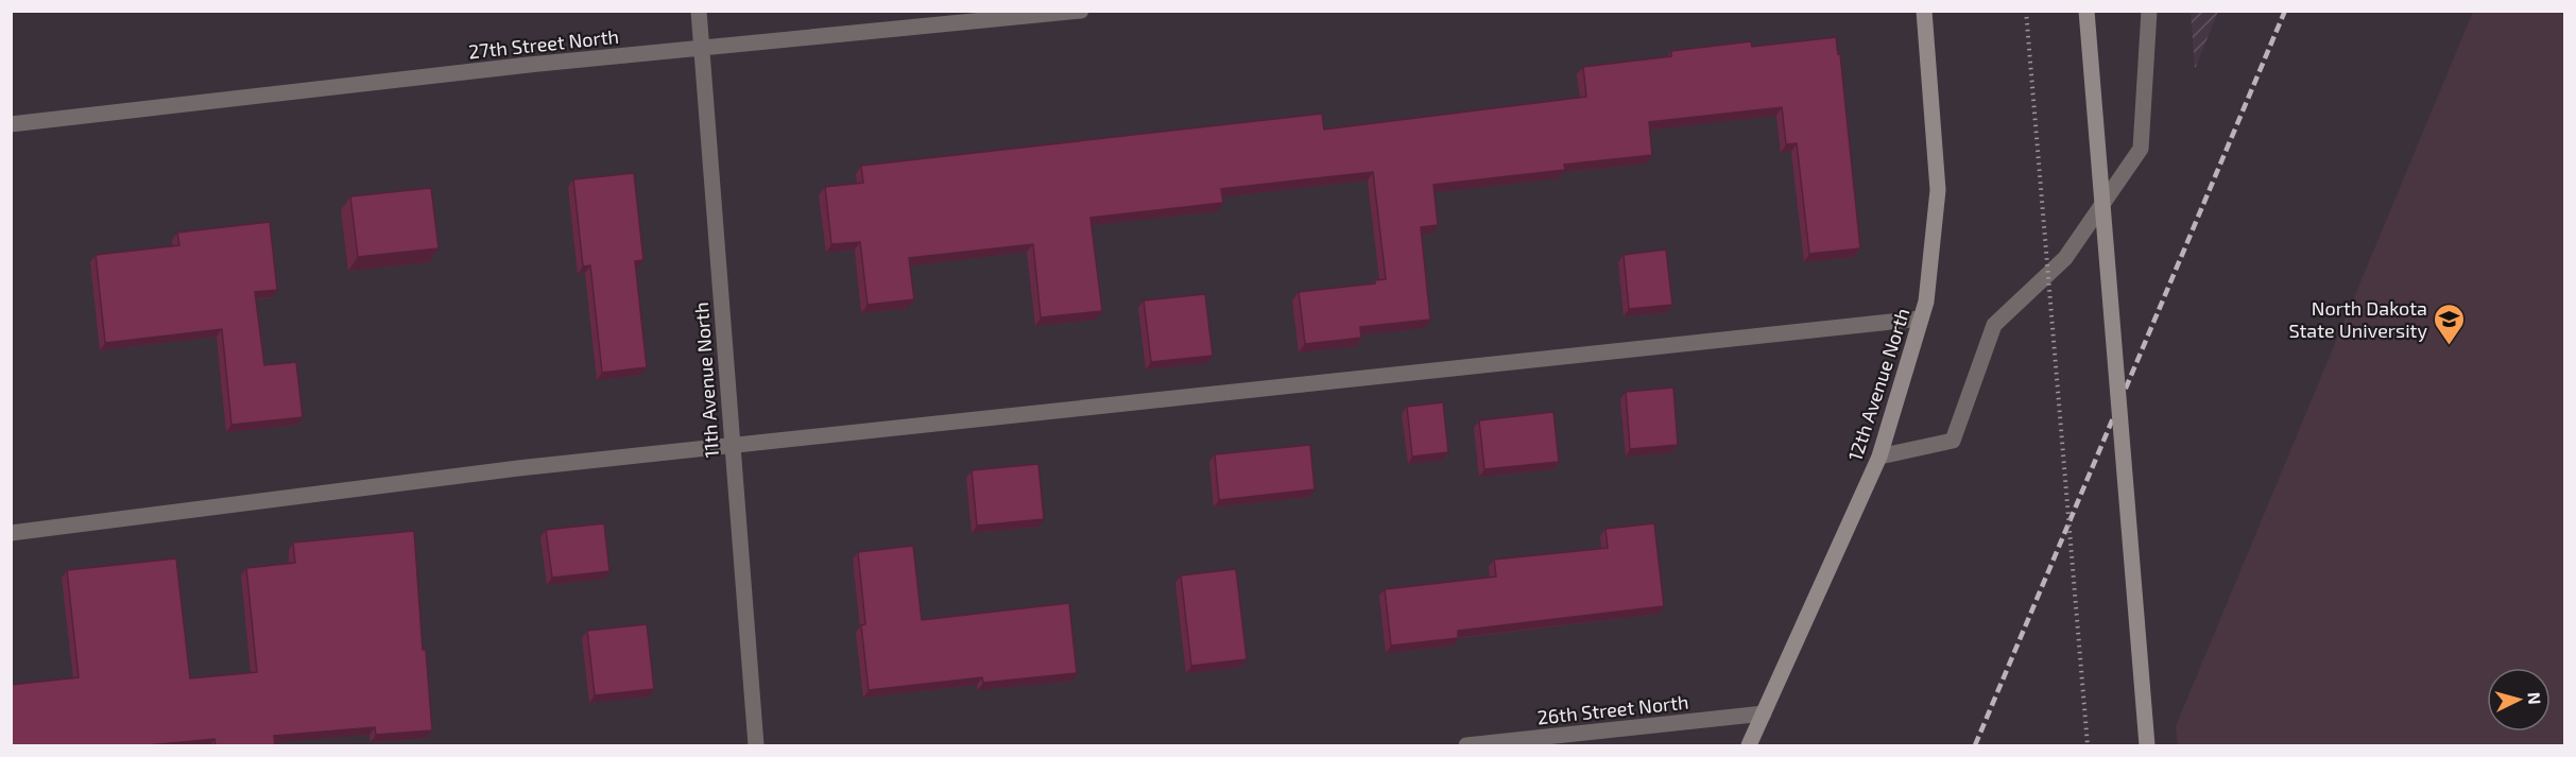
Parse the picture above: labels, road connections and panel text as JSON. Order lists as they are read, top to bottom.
{
  "streets": {
    "street": [
      "27th Street North",
      "11th Avenue North",
      "12th Avenue North",
      "26th Street North"
    ]
  },
  "crossings": [
    ["27th Street North", "11th Avenue North"],
    ["12th Avenue North", "26th Street North"]
  ],
  "places": {
    "school or university": ["North Dakota State University"]
  },
  "north": "right"
}
